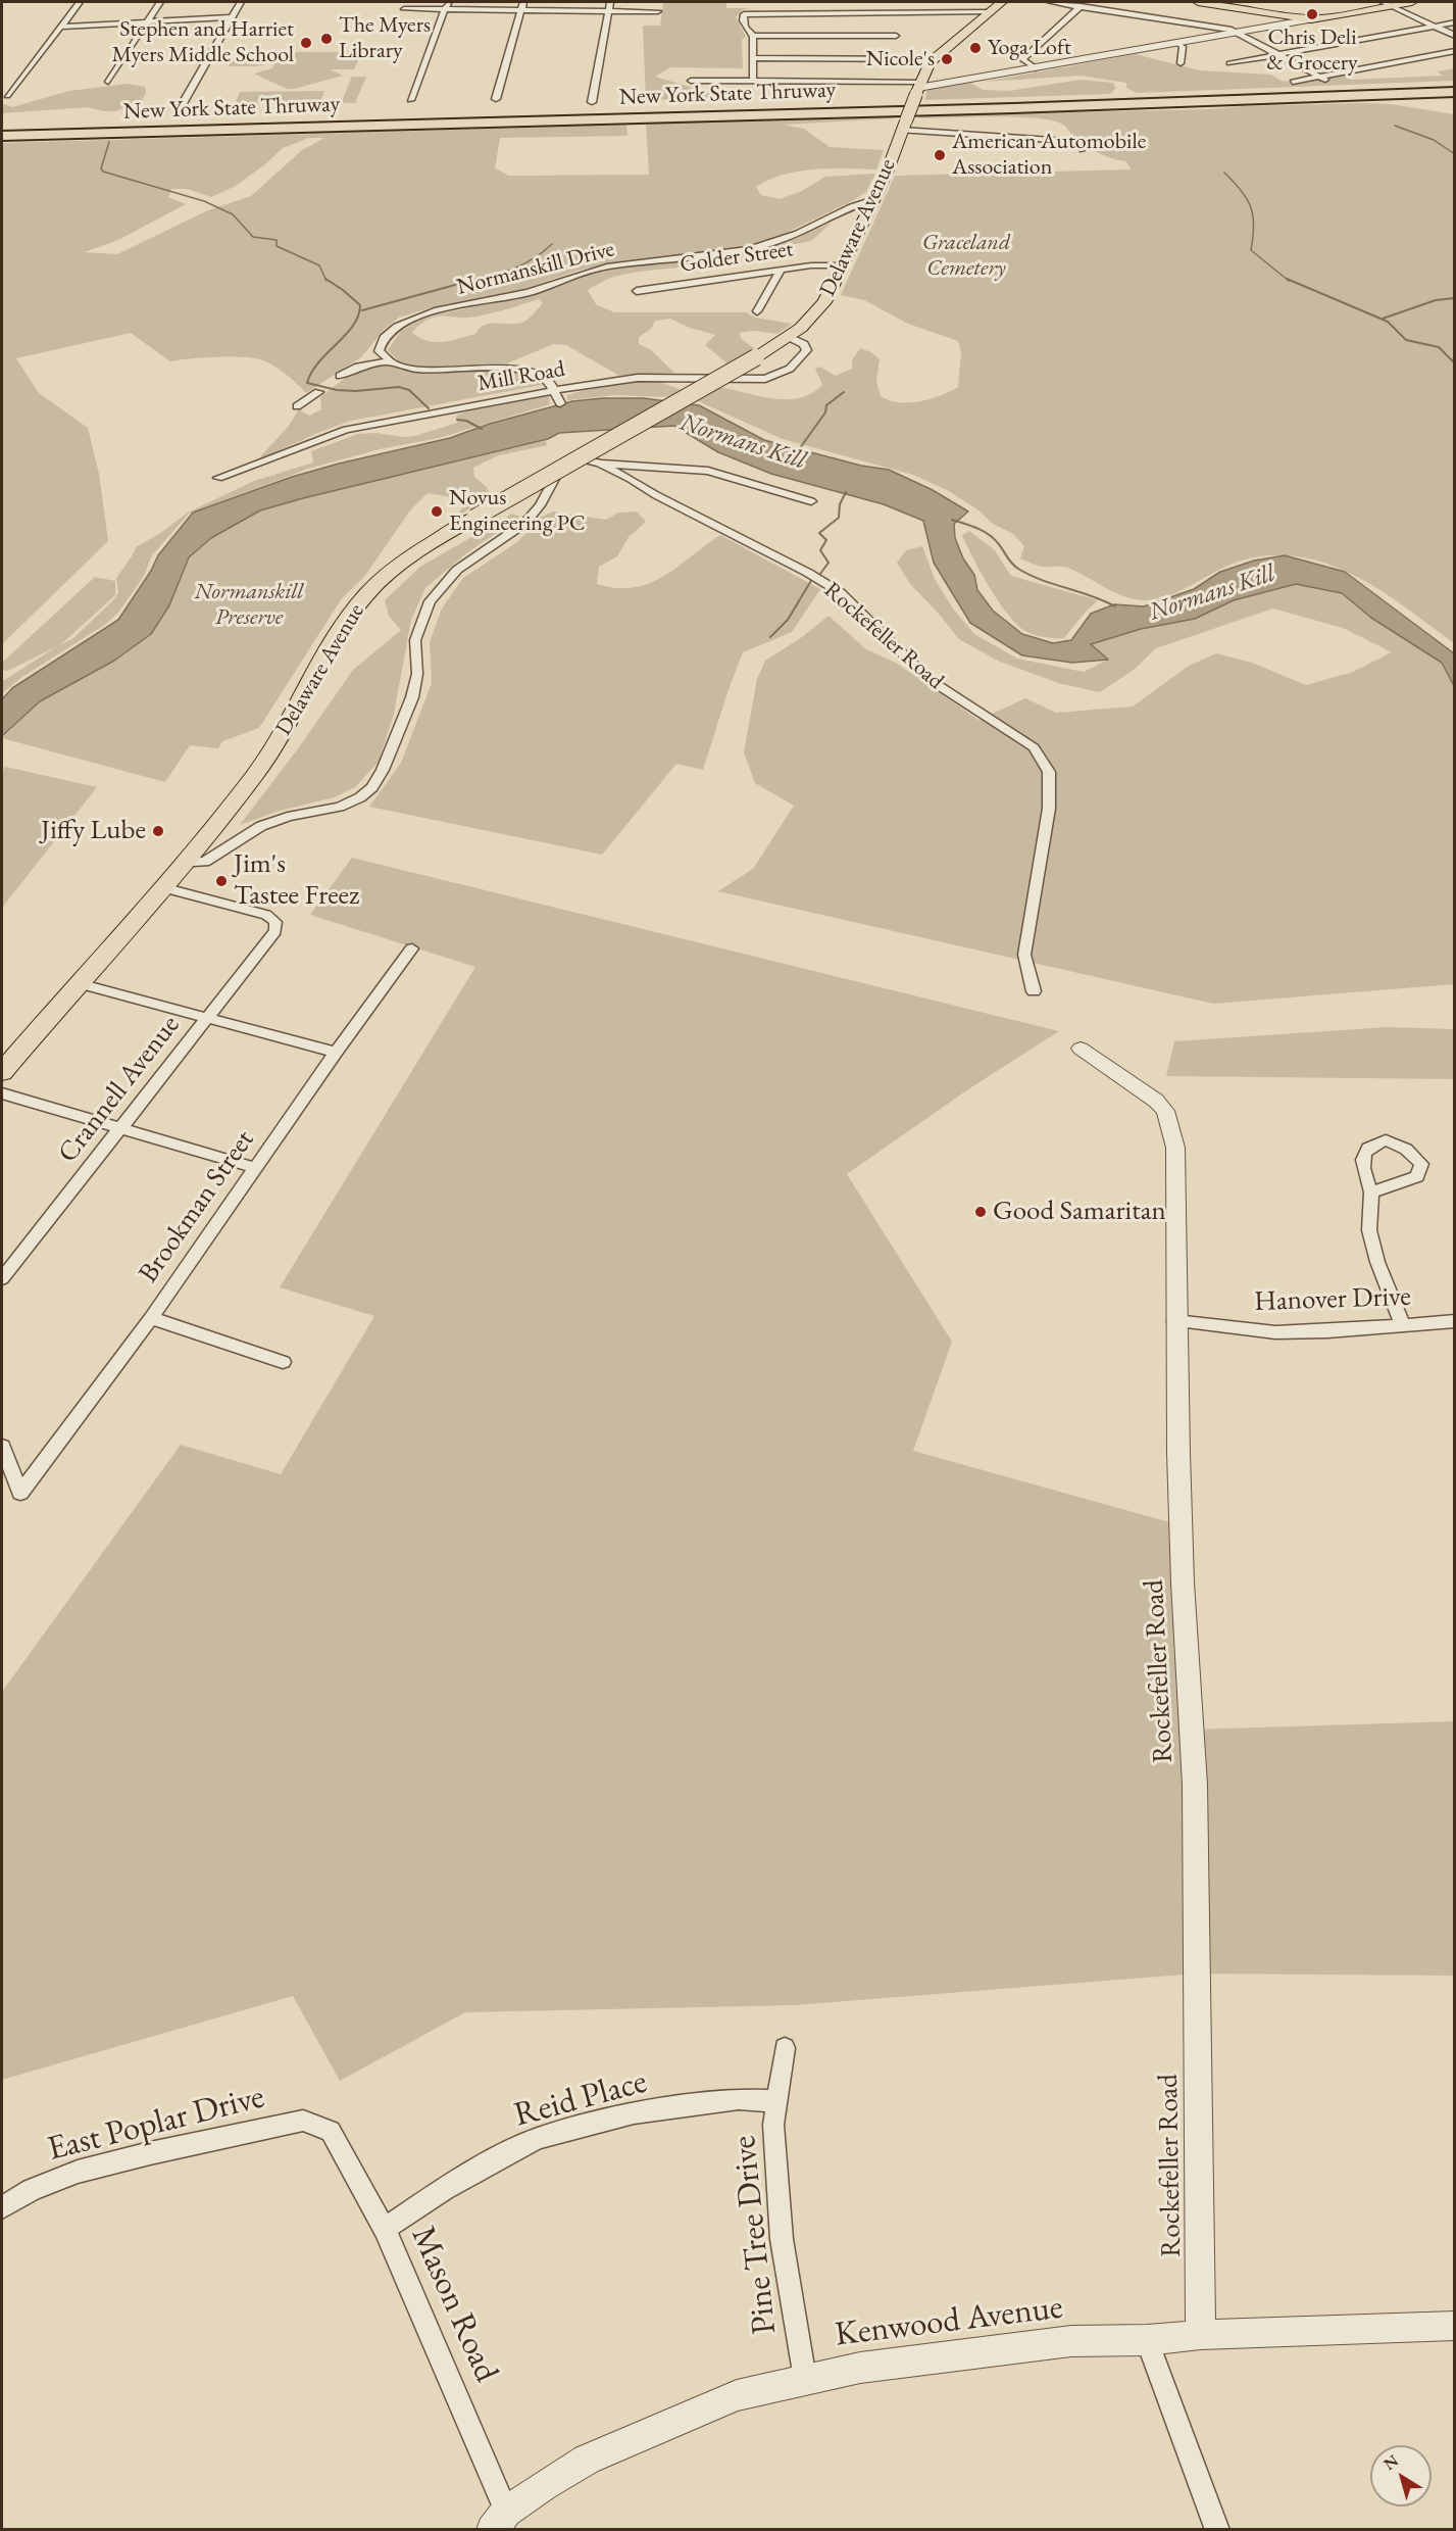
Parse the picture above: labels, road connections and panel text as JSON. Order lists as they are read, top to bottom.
{
  "streets": {
    "highway": ["New York State Thruway"],
    "main road": ["Delaware Avenue"],
    "street": [
      "Golder Street",
      "Normanskill Drive",
      "Mill Road",
      "Rockefeller Road",
      "Crannell Avenue",
      "Brookman Street",
      "Hanover Drive",
      "Reid Place",
      "East Poplar Drive",
      "Pine Tree Drive",
      "Mason Road",
      "Kenwood Avenue"
    ]
  },
  "crossings": [
    ["Delaware Avenue", "Golder Street"],
    ["Delaware Avenue", "Normanskill Drive"],
    ["Delaware Avenue", "Mill Road"],
    ["Delaware Avenue", "Rockefeller Road"],
    ["Delaware Avenue", "Crannell Avenue"],
    ["Rockefeller Road", "Hanover Drive"],
    ["Rockefeller Road", "Kenwood Avenue"],
    ["Reid Place", "Pine Tree Drive"],
    ["Reid Place", "Mason Road"],
    ["East Poplar Drive", "Mason Road"],
    ["Pine Tree Drive", "Kenwood Avenue"],
    ["Mason Road", "Kenwood Avenue"]
  ],
  "water": ["Normans Kill"],
  "parks": ["Graceland Cemetery", "Normanskill Preserve"],
  "places": [
    "Chris Deli & Grocery",
    "The Myers Library",
    "Stephen and Harriet Myers Middle School",
    "Yoga Loft",
    "Nicole's",
    "American Automobile Association",
    "Novus Engineering PC",
    "Jiffy Lube",
    "Jim's Tastee Freez",
    "Good Samaritan"
  ],
  "north": "top left"
}
